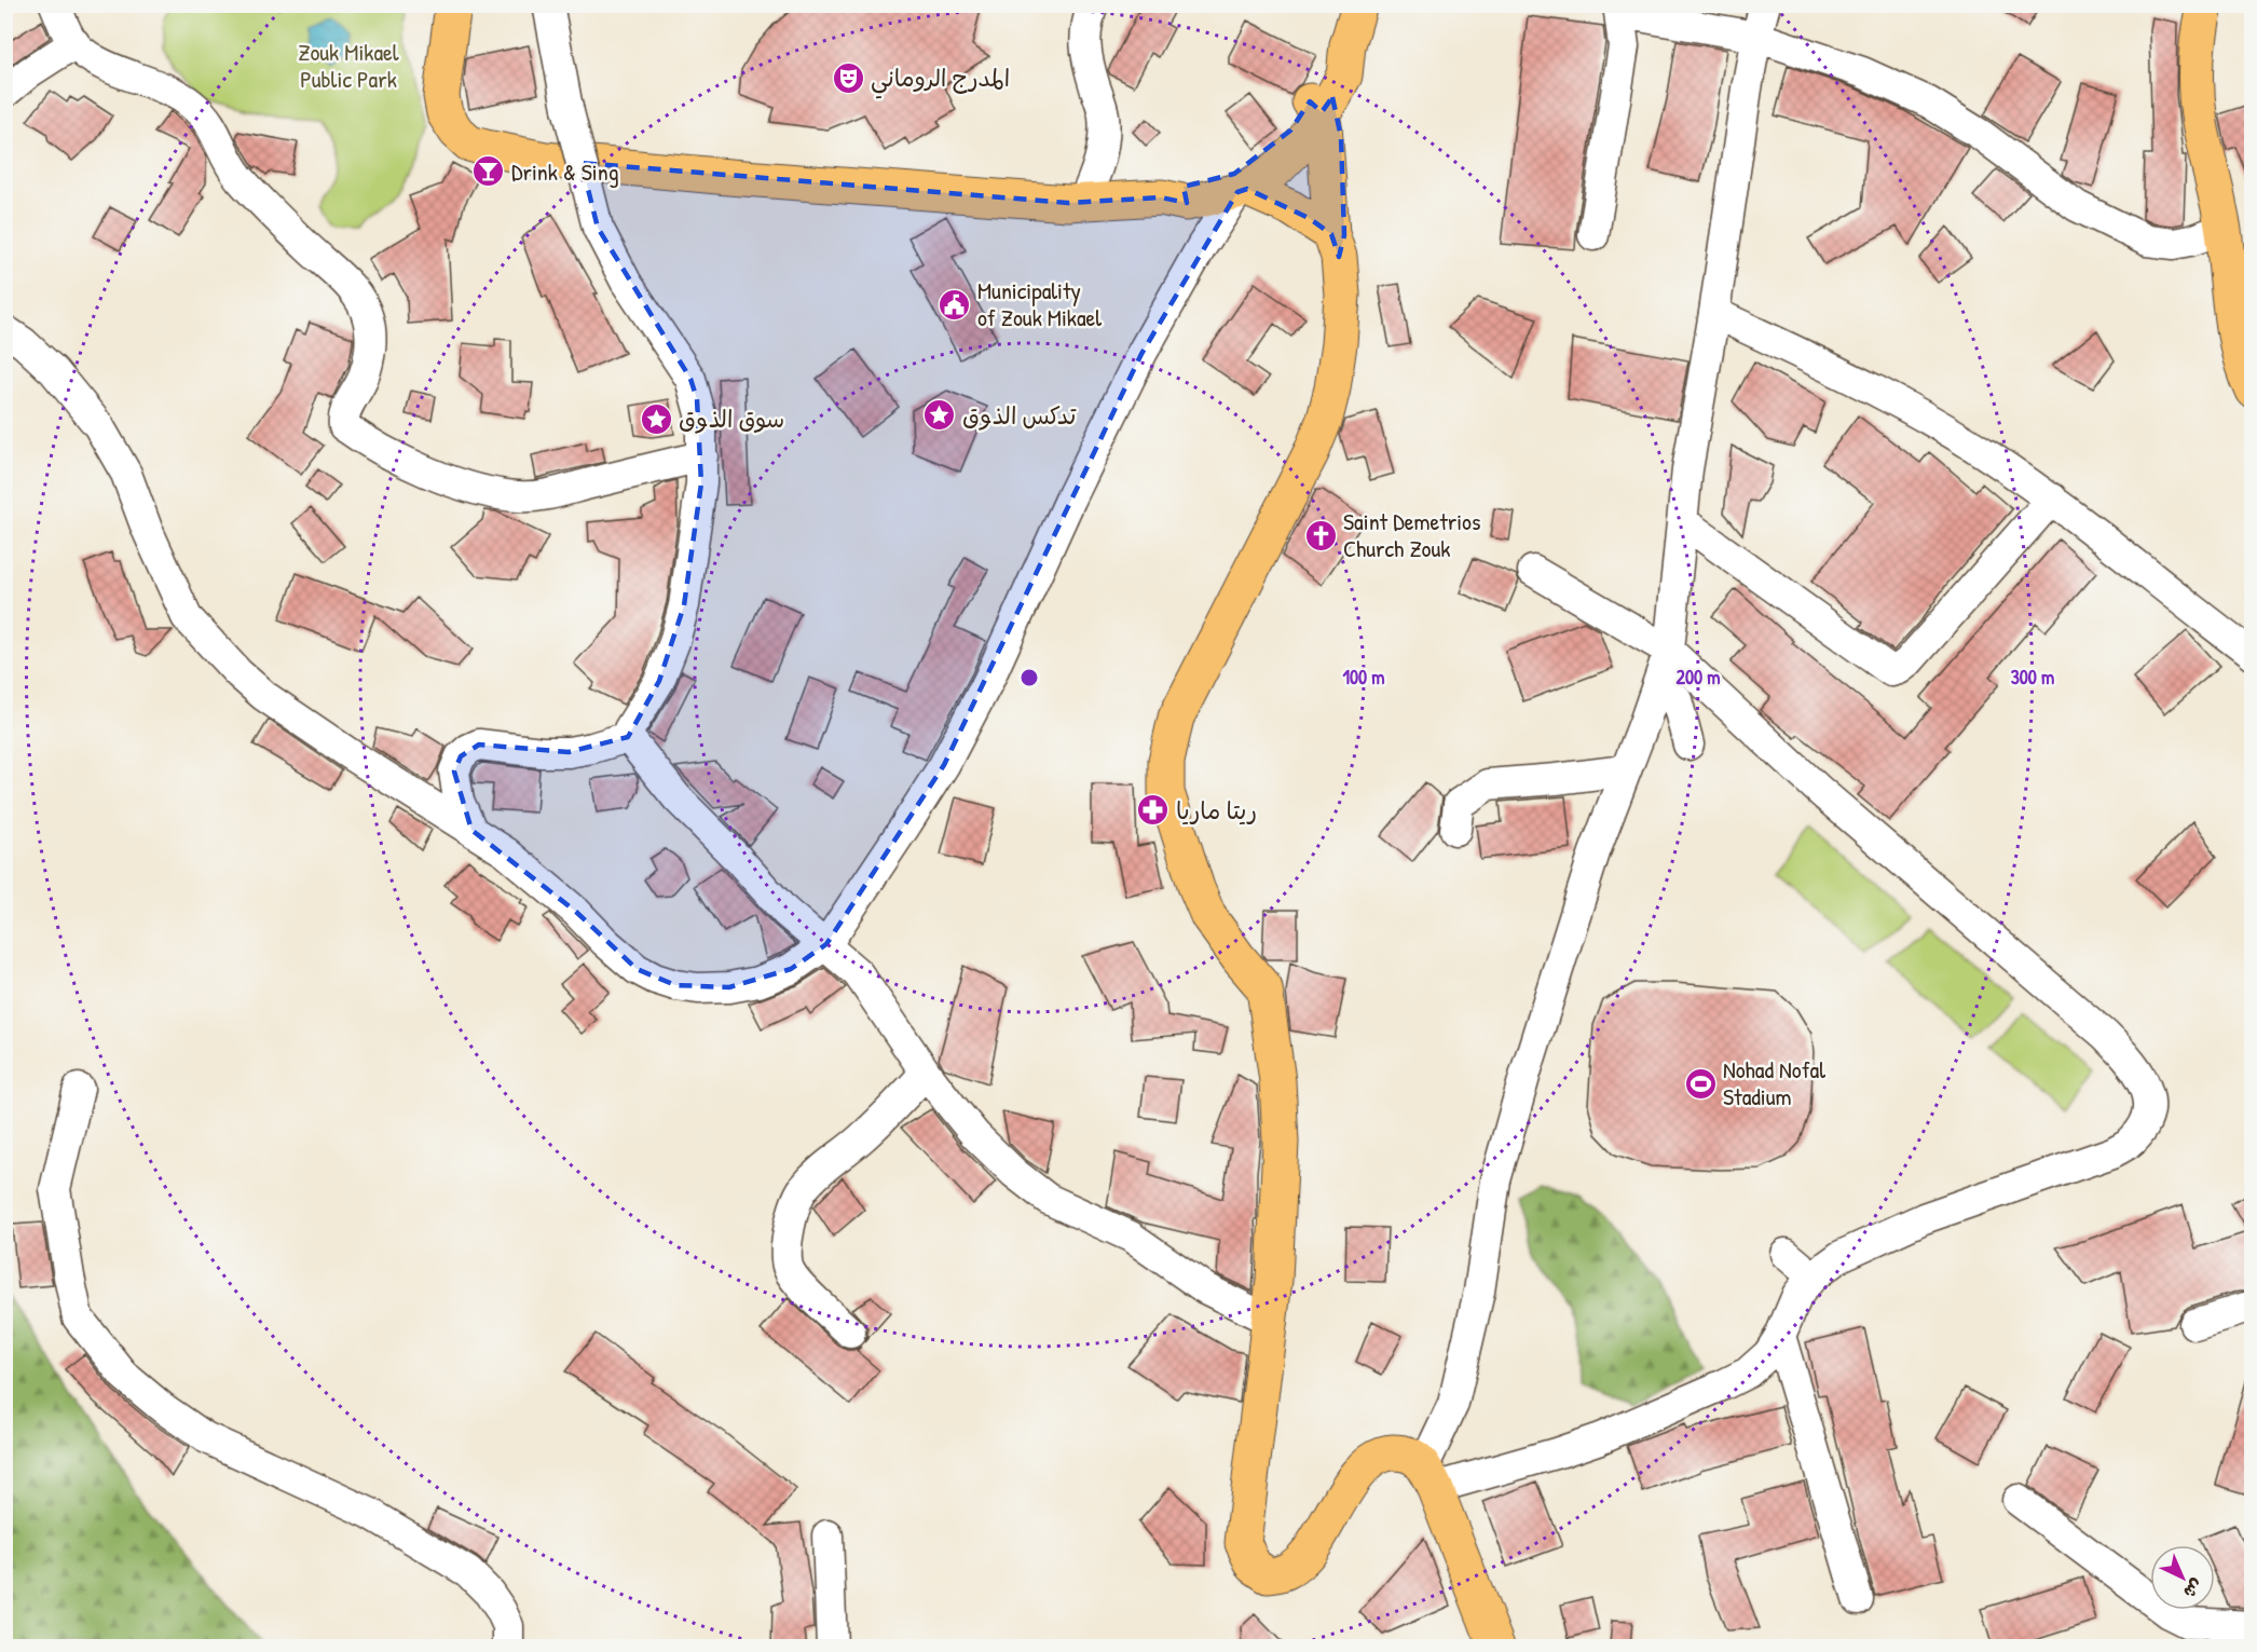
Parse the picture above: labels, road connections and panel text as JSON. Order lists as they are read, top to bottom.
{
  "parks": ["Zouk Mikael Public Park"],
  "places": {
    "theatre": ["المدرج الروماني"],
    "bar": ["Drink & Sing"],
    "public building": ["Municipality of Zouk Mikael"],
    "place": ["تدكس الذوق", "سوق الذوق"],
    "church": ["Saint Demetrios Church Zouk"],
    "pharmacy": ["ريتا ماريا"],
    "sports": ["Nohad Nofal Stadium"]
  },
  "north": "bottom right",
  "rings": ["100 m", "200 m", "300 m"]
}
